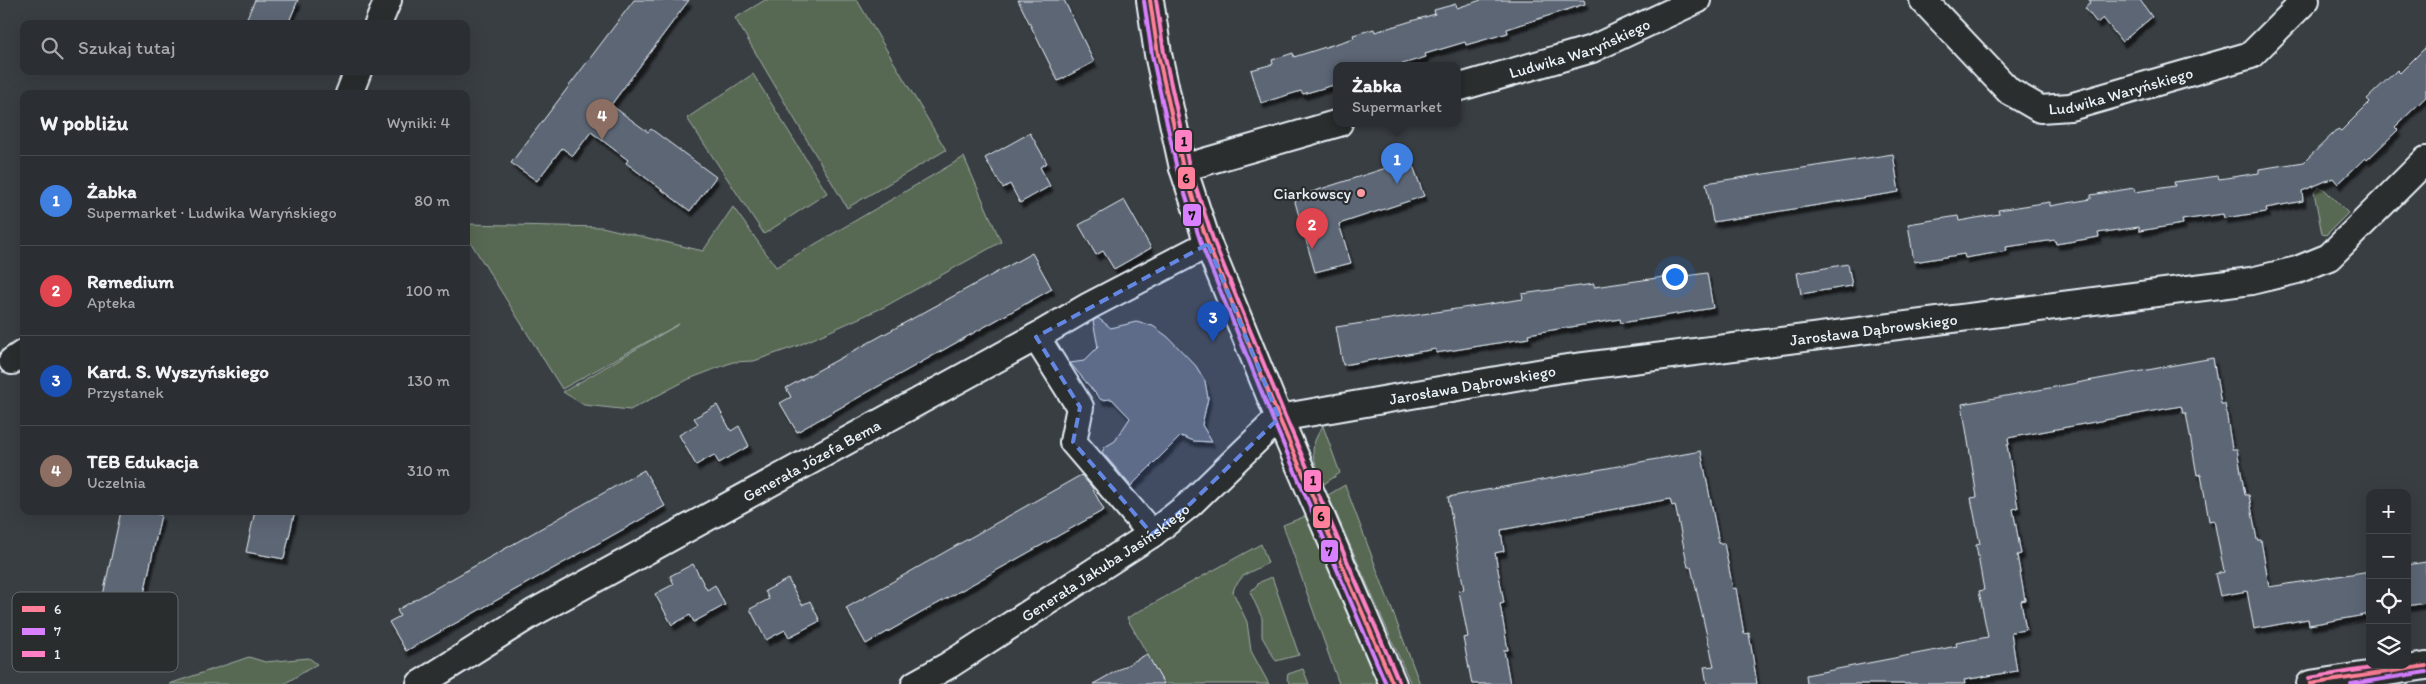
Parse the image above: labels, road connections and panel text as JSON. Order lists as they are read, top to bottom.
{
  "streets": {
    "street": [
      "Ludwika Waryńskiego",
      "Jarosława Dąbrowskiego",
      "Generała Józefa Bema",
      "Generała Jakuba Jasińskiego"
    ]
  },
  "crossings": [
    ["Jarosława Dąbrowskiego", "Generała Jakuba Jasińskiego"]
  ],
  "places": ["Ciarkowscy"],
  "lines": ["transit line 6", "transit line 1", "transit line 7"],
  "legend": ["6", "7", "1"],
  "page": {
    "search": "Szukaj tutaj",
    "popup": ["Żabka", "Supermarket"],
    "heading": ["W pobliżu", "Wyniki: 4"],
    "pins": [
      "4",
      "1",
      "2",
      "3"
    ],
    "list": [
      {
        "mark": "1",
        "name": "Żabka",
        "note": "Supermarket · Ludwika Waryńskiego",
        "value": "80 m"
      },
      {
        "mark": "2",
        "name": "Remedium",
        "note": "Apteka",
        "value": "100 m"
      },
      {
        "mark": "3",
        "name": "Kard. S. Wyszyńskiego",
        "note": "Przystanek",
        "value": "130 m"
      },
      {
        "mark": "4",
        "name": "TEB Edukacja",
        "note": "Uczelnia",
        "value": "310 m"
      }
    ],
    "map_buttons": ["+", "−"]
  }
}
